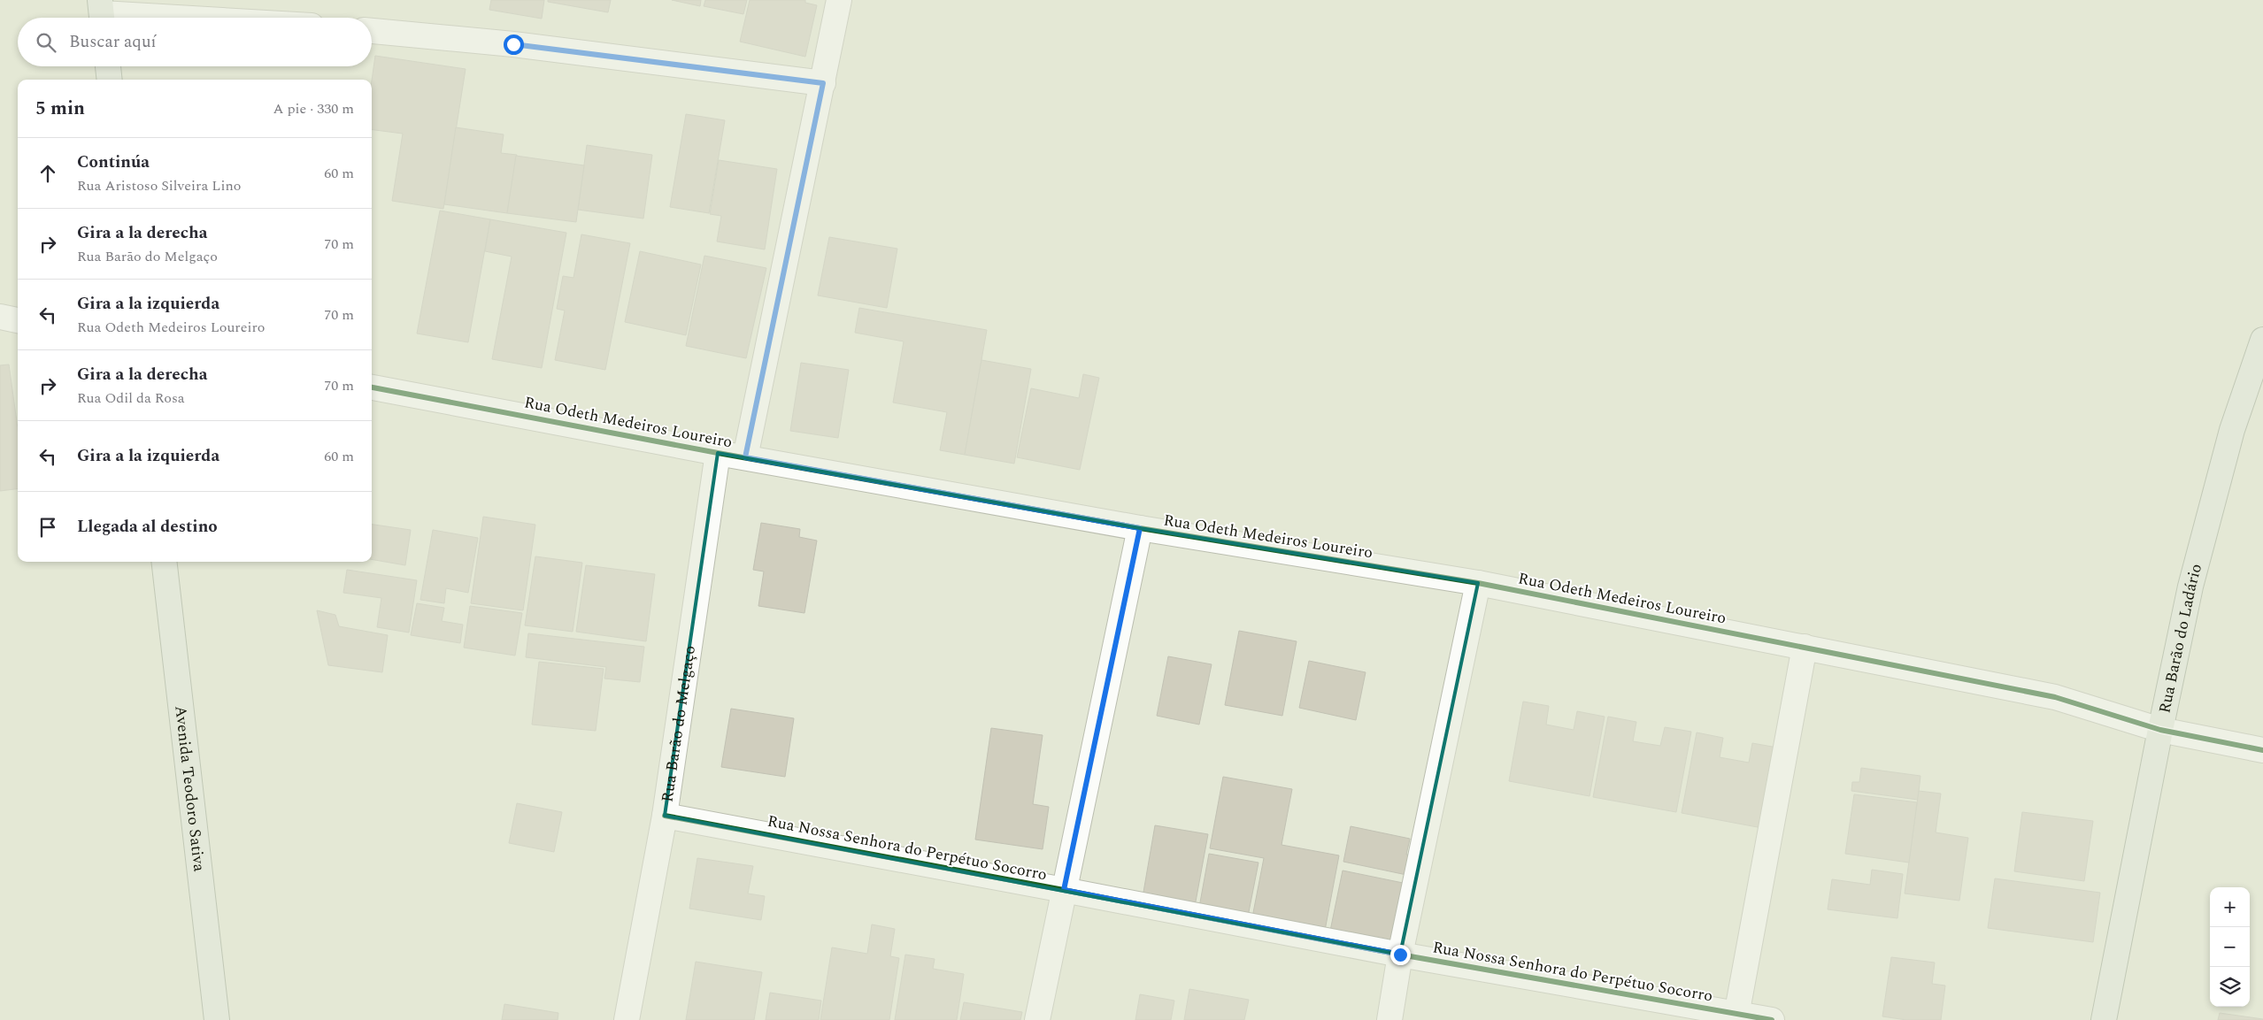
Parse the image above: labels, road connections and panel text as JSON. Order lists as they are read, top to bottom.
{
  "streets": {
    "main road": ["Rua Barão do Ladário", "Avenida Teodoro Sativa"],
    "street": ["Rua Odeth Medeiros Loureiro", "Rua Barão do Melgaço", "Rua Nossa Senhora do Perpétuo Socorro"]
  },
  "crossings": [
    ["Rua Odeth Medeiros Loureiro", "Rua Barão do Ladário"],
    ["Rua Odeth Medeiros Loureiro", "Rua Barão do Melgaço"],
    ["Rua Barão do Melgaço", "Rua Nossa Senhora do Perpétuo Socorro"]
  ],
  "page": {
    "search": "Buscar aquí",
    "heading": ["5 min", "A pie · 330 m"],
    "list": [
      ["Continúa", "Rua Aristoso Silveira Lino", "60 m"],
      ["Gira a la derecha", "Rua Barão do Melgaço", "70 m"],
      ["Gira a la izquierda", "Rua Odeth Medeiros Loureiro", "70 m"],
      ["Gira a la derecha", "Rua Odil da Rosa", "70 m"],
      ["Gira a la izquierda", "60 m"],
      "Llegada al destino"
    ],
    "map_buttons": ["+", "−"]
  }
}
